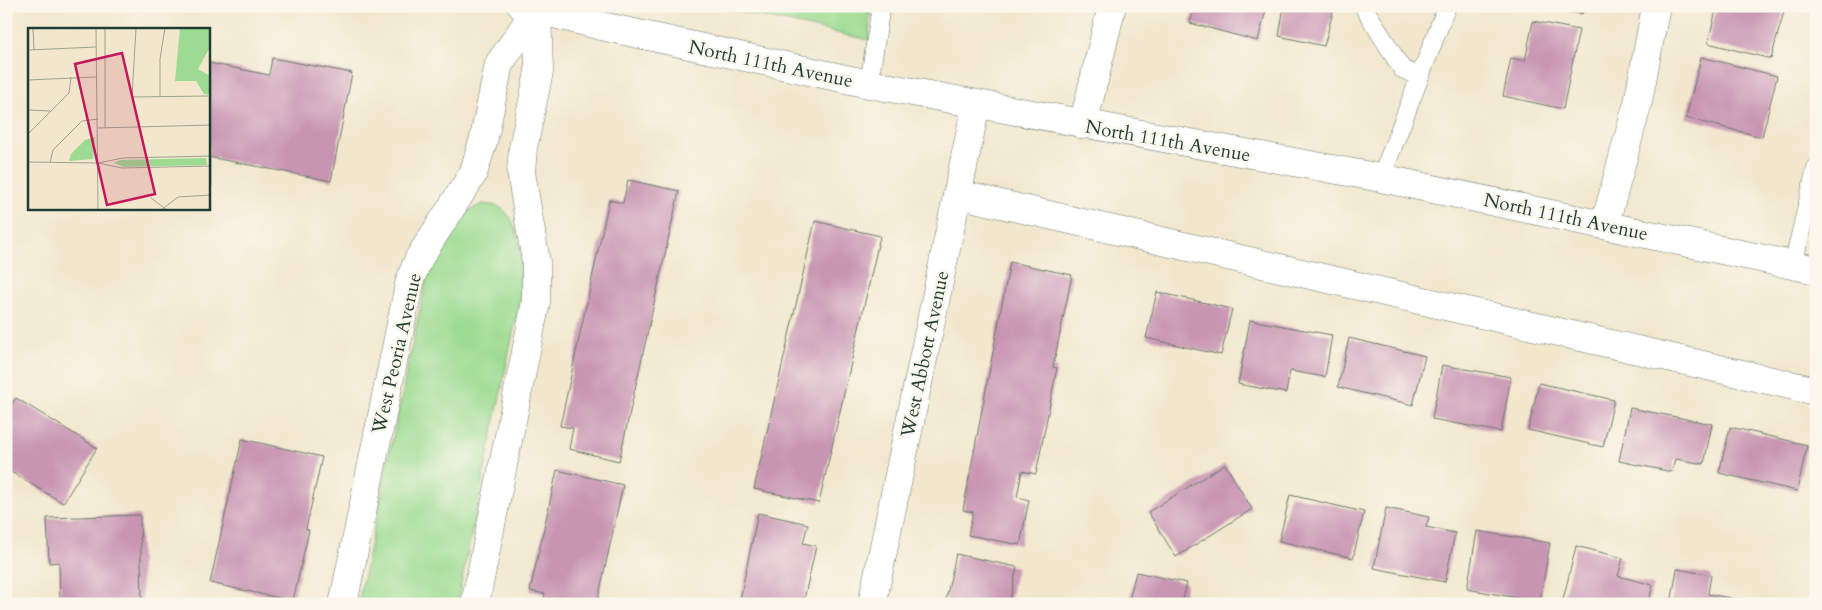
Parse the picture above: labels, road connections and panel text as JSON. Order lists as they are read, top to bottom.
{
  "streets": {
    "street": ["North 111th Avenue", "West Peoria Avenue", "West Abbott Avenue"]
  },
  "crossings": [
    ["North 111th Avenue", "West Peoria Avenue"],
    ["North 111th Avenue", "West Abbott Avenue"]
  ]
}
